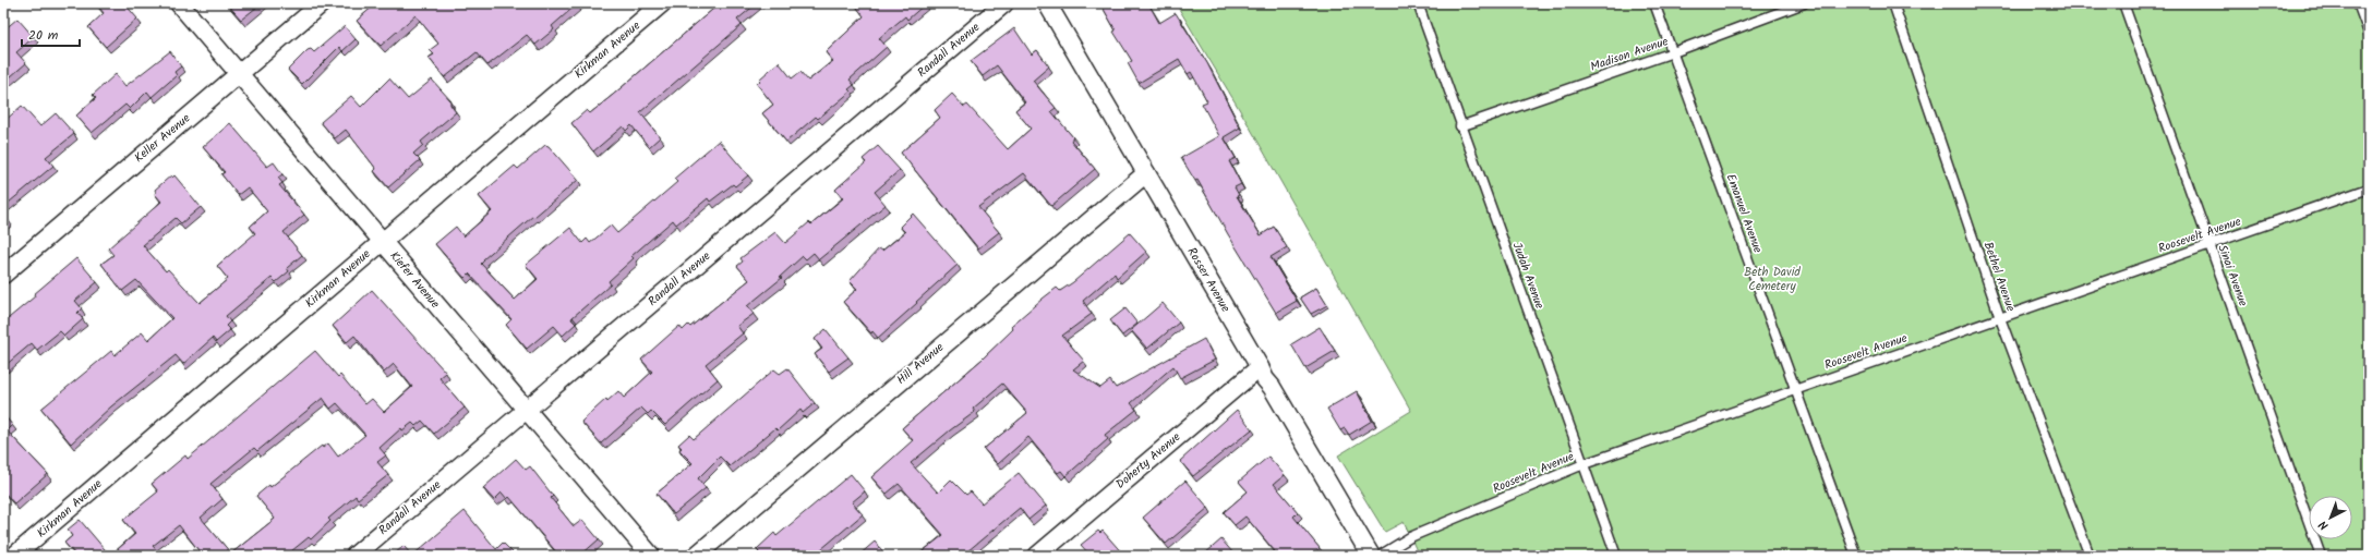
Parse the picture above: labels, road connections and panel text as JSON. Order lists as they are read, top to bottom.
{
  "streets": {
    "street": [
      "Kirkman Avenue",
      "Randall Avenue",
      "Keller Avenue",
      "Kiefer Avenue",
      "Rosser Avenue",
      "Hill Avenue",
      "Doherty Avenue"
    ],
    "lane": [
      "Madison Avenue",
      "Emanuel Avenue",
      "Roosevelt Avenue",
      "Judah Avenue",
      "Sinai Avenue",
      "Bethel Avenue"
    ]
  },
  "crossings": [
    ["Kirkman Avenue", "Kiefer Avenue"],
    ["Randall Avenue", "Kiefer Avenue"],
    ["Madison Avenue", "Emanuel Avenue"],
    ["Madison Avenue", "Judah Avenue"],
    ["Keller Avenue", "Kiefer Avenue"],
    ["Emanuel Avenue", "Roosevelt Avenue"],
    ["Roosevelt Avenue", "Judah Avenue"],
    ["Roosevelt Avenue", "Sinai Avenue"],
    ["Roosevelt Avenue", "Bethel Avenue"],
    ["Rosser Avenue", "Hill Avenue"],
    ["Rosser Avenue", "Doherty Avenue"]
  ],
  "parks": ["Beth David Cemetery"],
  "scale_bar": "20 m",
  "north": "bottom left"
}
